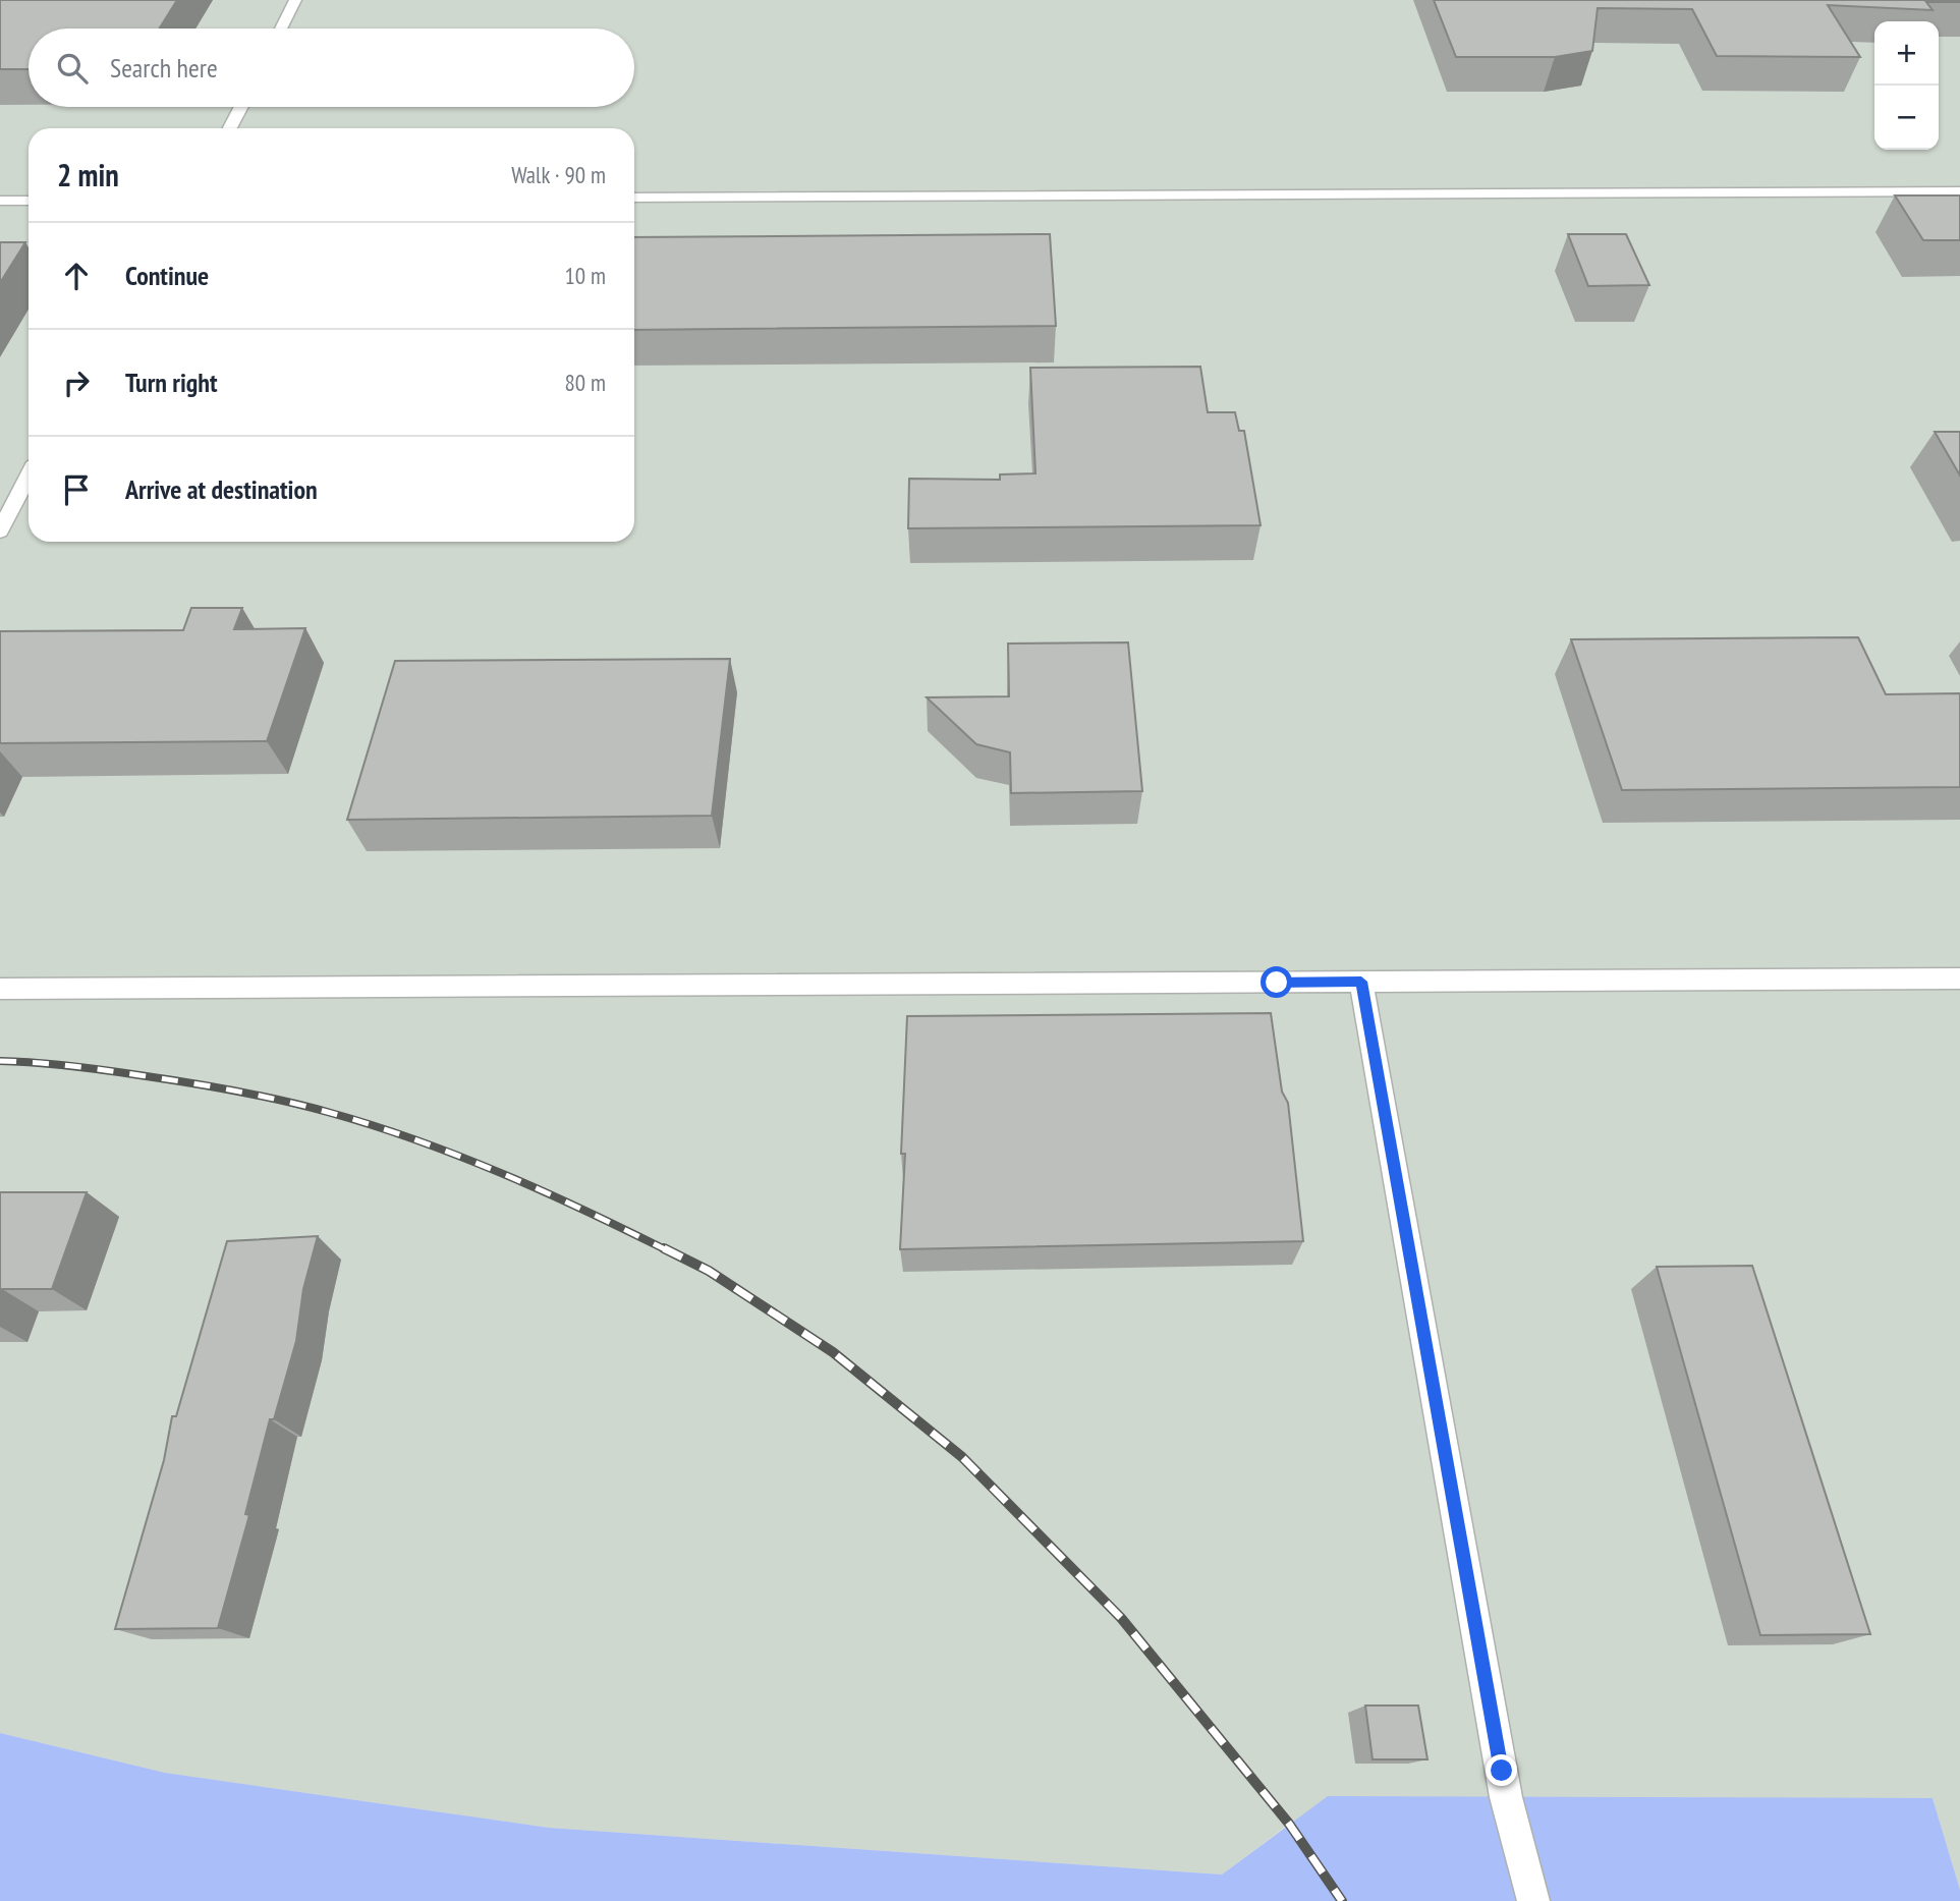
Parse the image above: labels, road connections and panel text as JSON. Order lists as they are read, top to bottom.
{
  "page": {
    "map_buttons": ["+", "−"],
    "search": "Search here",
    "heading": ["2 min", "Walk · 90 m"],
    "list": [
      ["Continue", "10 m"],
      ["Turn right", "80 m"],
      "Arrive at destination"
    ]
  }
}
